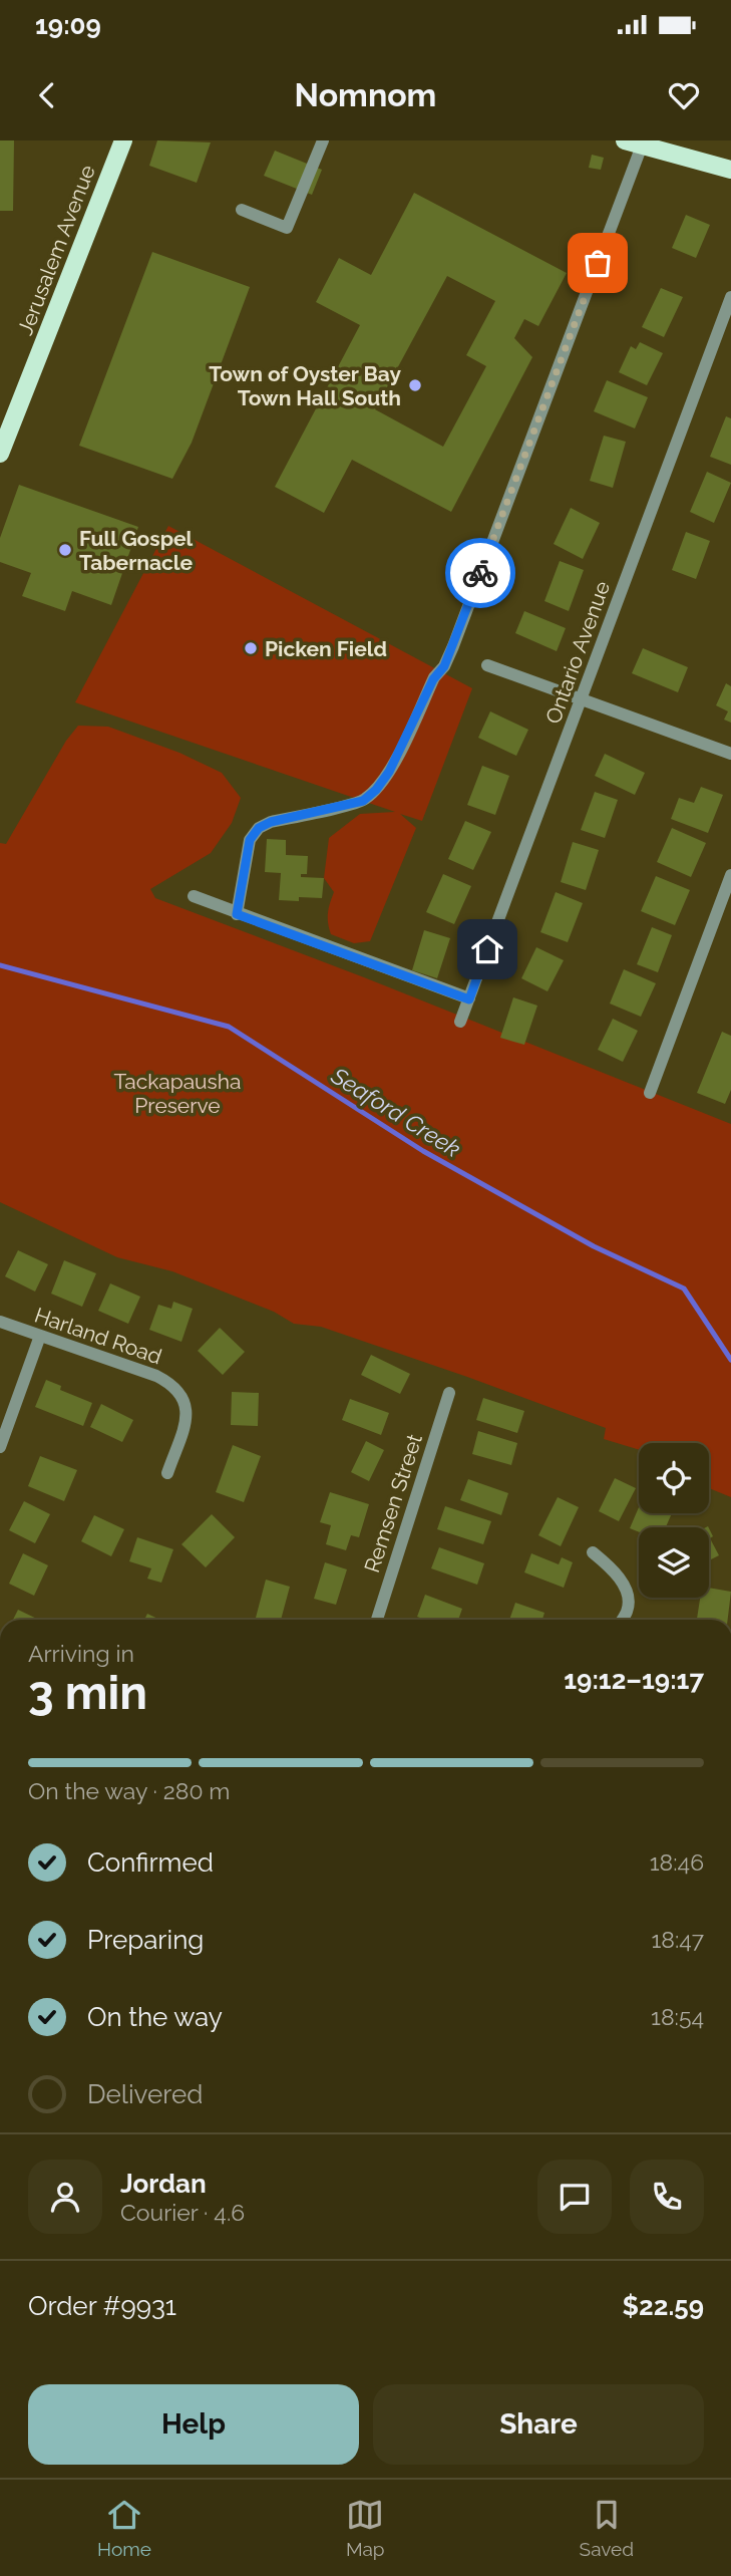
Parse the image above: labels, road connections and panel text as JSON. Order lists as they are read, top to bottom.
{
  "streets": {
    "main road": ["Jerusalem Avenue"],
    "street": ["Ontario Avenue", "Harland Road", "Remsen Street"]
  },
  "water": ["Seaford Creek"],
  "parks": ["Tackapausha Preserve"],
  "places": ["Town of Oyster Bay Town Hall South", "Full Gospel Tabernacle", "Picken Field"],
  "page": {
    "status": "19:09",
    "header": "Nomnom",
    "heading": ["3 min", "Arriving in", "19:12–19:17"],
    "panel": [
      "Jordan",
      "Courier · 4.6",
      "Order #9931",
      "$22.59"
    ],
    "bar": "On the way · 280 m",
    "list": [
      ["Confirmed", "18:46"],
      ["Preparing", "18:47"],
      ["On the way", "18:54"],
      "Delivered"
    ],
    "buttons": ["Help", "Share"],
    "tabs": ["Home", "Map", "Saved"]
  }
}
